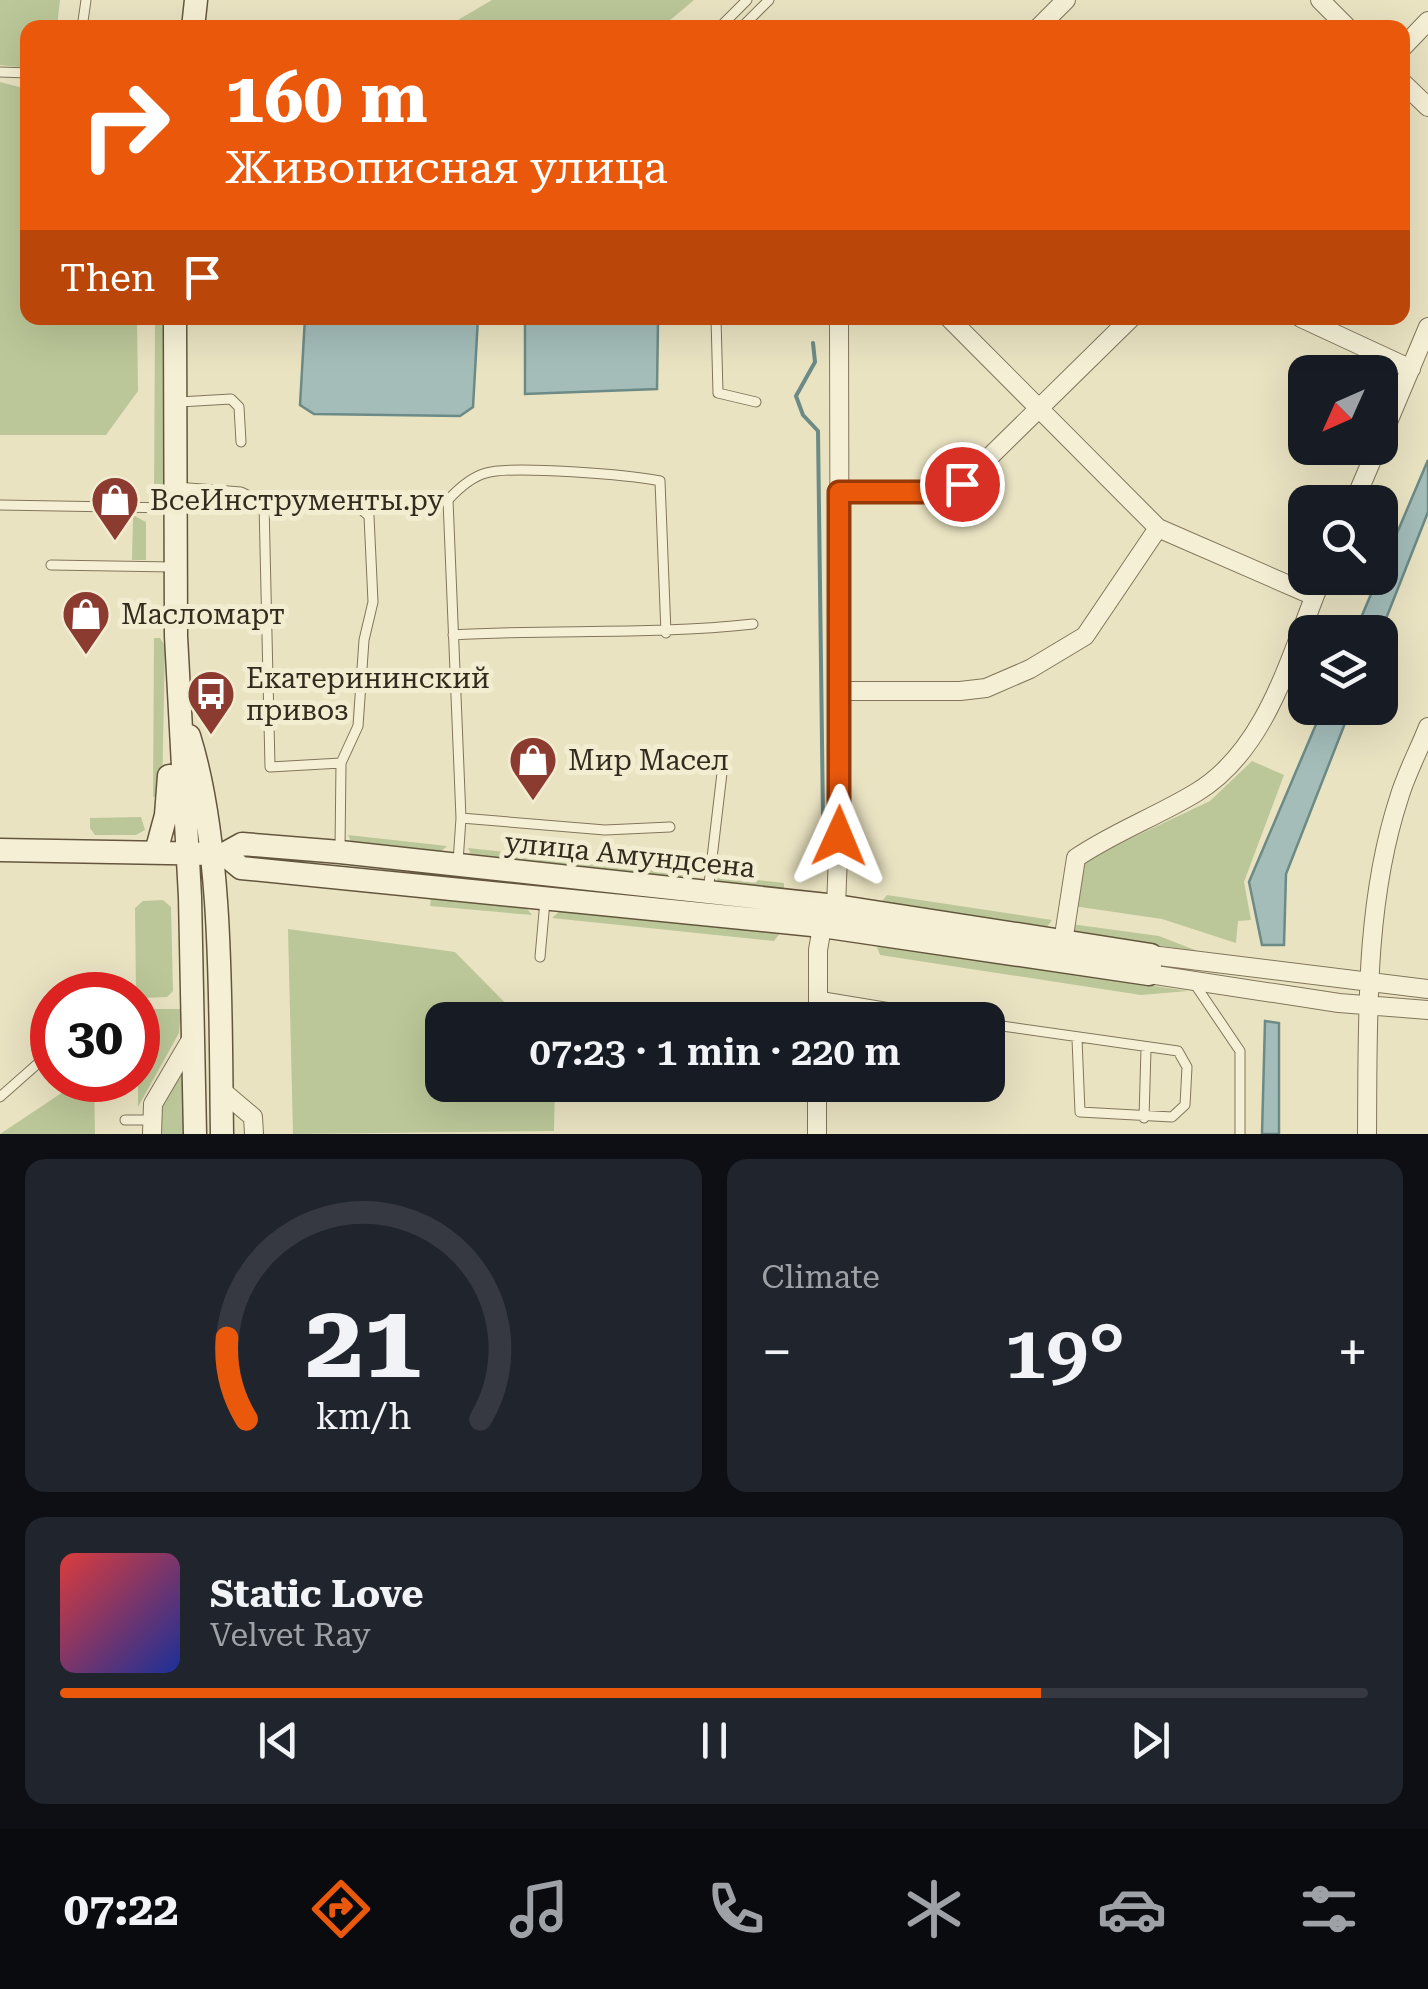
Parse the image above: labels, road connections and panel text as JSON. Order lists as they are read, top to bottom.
{
  "streets": {
    "street": ["улица Амундсена"]
  },
  "places": {
    "shop": ["ВсеИнструменты.ру", "Масломарт", "Мир Масел"],
    "bus stop": ["Екатерининский привоз"]
  },
  "north": "bottom left",
  "page": {
    "turn": ["160 m", "Живописная улица"],
    "then": "Then",
    "limit": "30",
    "trip": "07:23 · 1 min · 220 m",
    "tile": "Climate",
    "heat": ["−", "19°", "+"],
    "song": ["Static Love", "Velvet Ray"],
    "tabs": "07:22",
    "gauge": ["21", "km/h"]
  }
}
